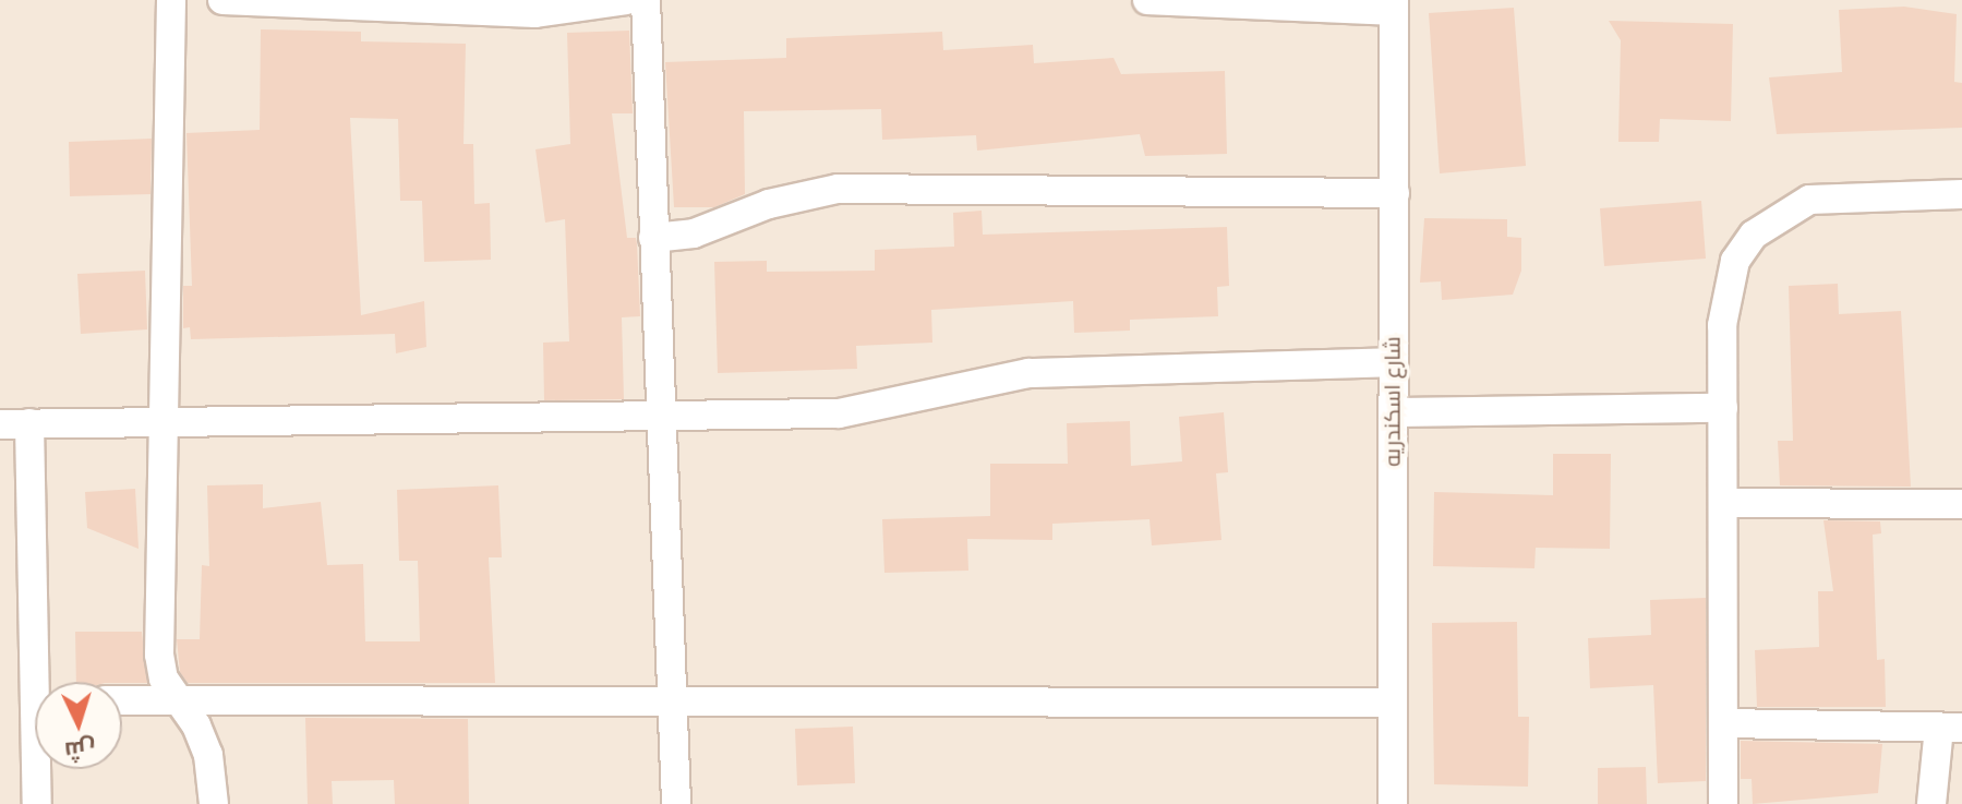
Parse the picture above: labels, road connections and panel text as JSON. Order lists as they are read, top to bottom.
{
  "streets": {
    "street": ["شارع اسكندريه"]
  },
  "north": "bottom"
}
